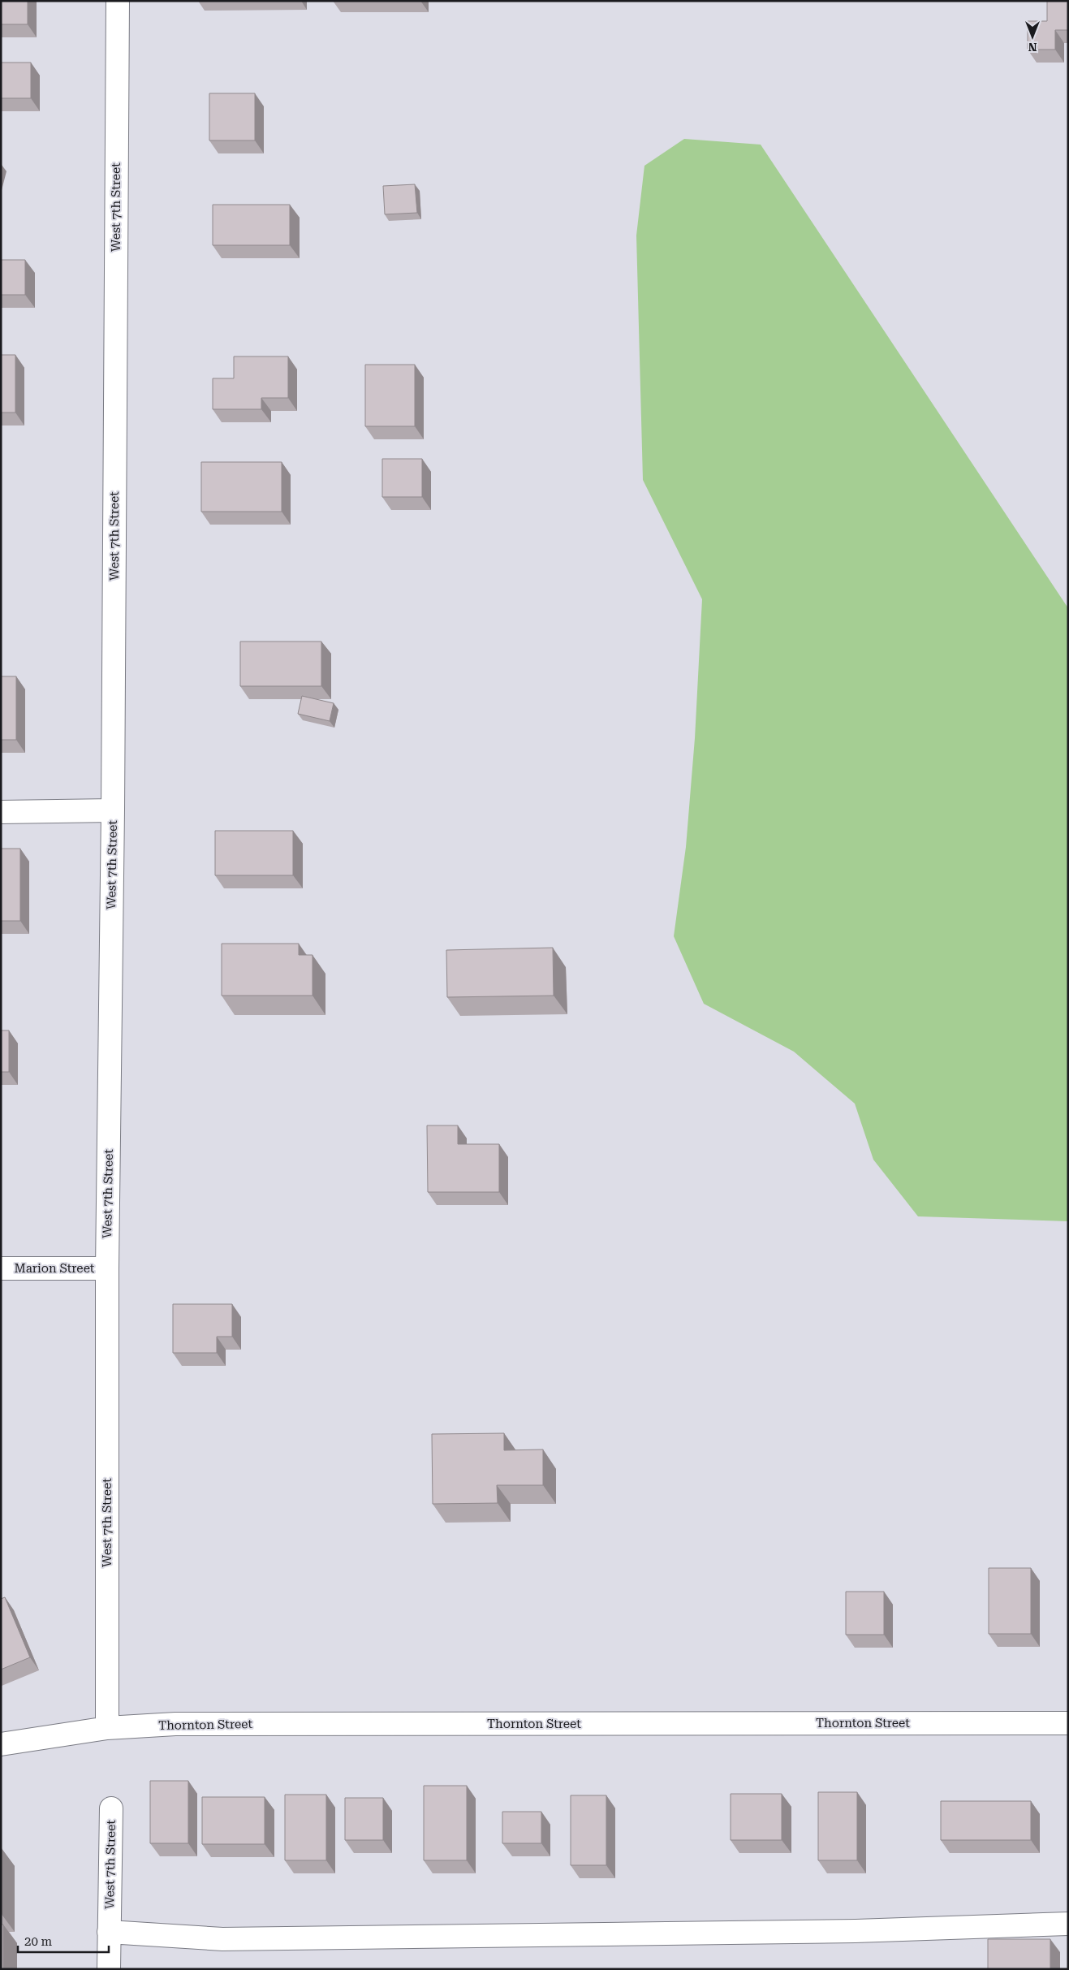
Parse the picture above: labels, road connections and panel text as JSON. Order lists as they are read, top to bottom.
{
  "streets": {
    "street": ["West 7th Street", "Marion Street", "Thornton Street"]
  },
  "crossings": [
    ["West 7th Street", "Marion Street"],
    ["West 7th Street", "Thornton Street"]
  ],
  "scale_bar": "20 m",
  "north": "bottom"
}
